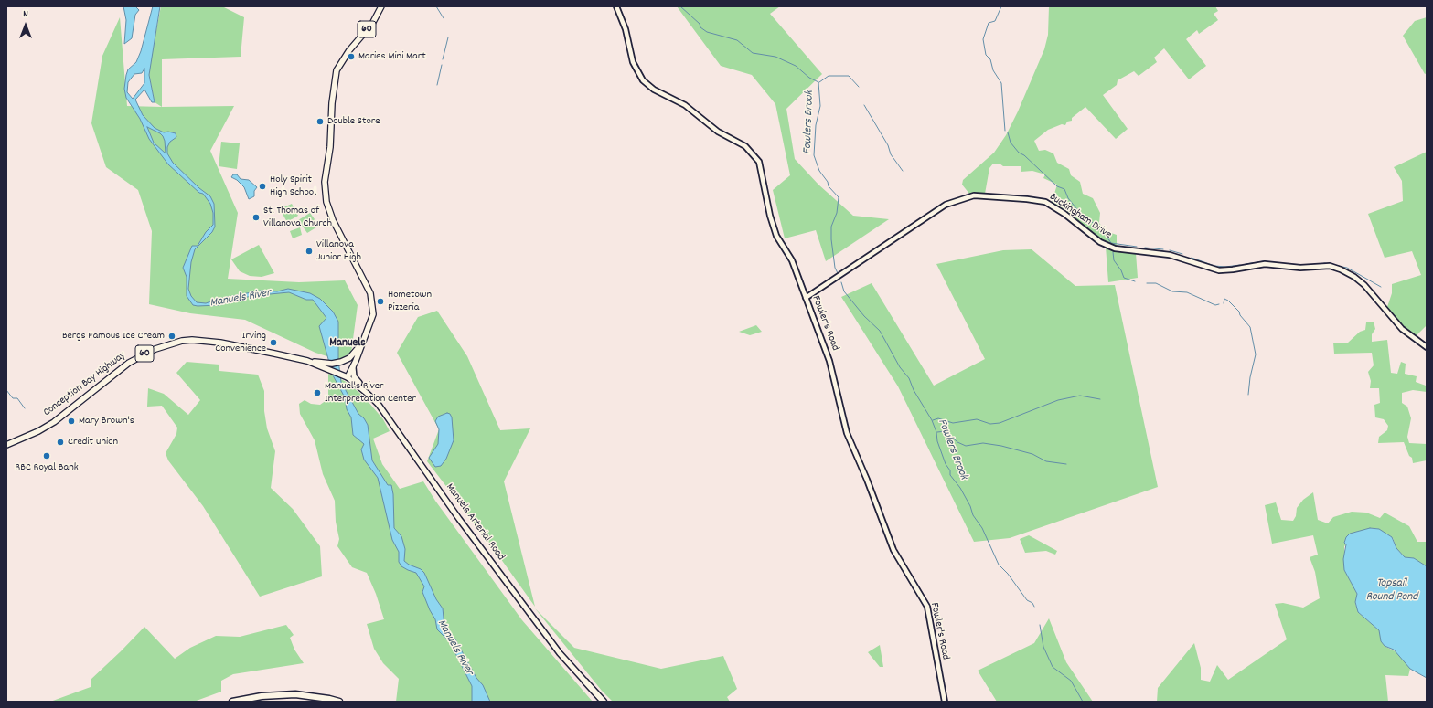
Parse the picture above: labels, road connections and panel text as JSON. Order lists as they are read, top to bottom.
{
  "streets": {
    "main road": ["60", "Conception Bay Highway", "Manuels Arterial Road"],
    "street": ["Buckingham Drive", "Fowler's Road"]
  },
  "crossings": [
    ["60", "Conception Bay Highway"],
    ["60", "Manuels Arterial Road"],
    ["Buckingham Drive", "Fowler's Road"],
    ["Conception Bay Highway", "Manuels Arterial Road"]
  ],
  "districts": ["Manuels"],
  "water": ["Fowlers Brook", "Manuels River", "Topsail Round Pond"],
  "places": [
    "Maries Mini Mart",
    "Double Store",
    "Holy Spirit High School",
    "St. Thomas of Villanova Church",
    "Villanova Junior High",
    "Hometown Pizzeria",
    "Bergs Famous Ice Cream",
    "Irving Convenience",
    "Manuel's River Interpretation Center",
    "Mary Brown's",
    "Credit Union",
    "RBC Royal Bank"
  ],
  "north": "top"
}
